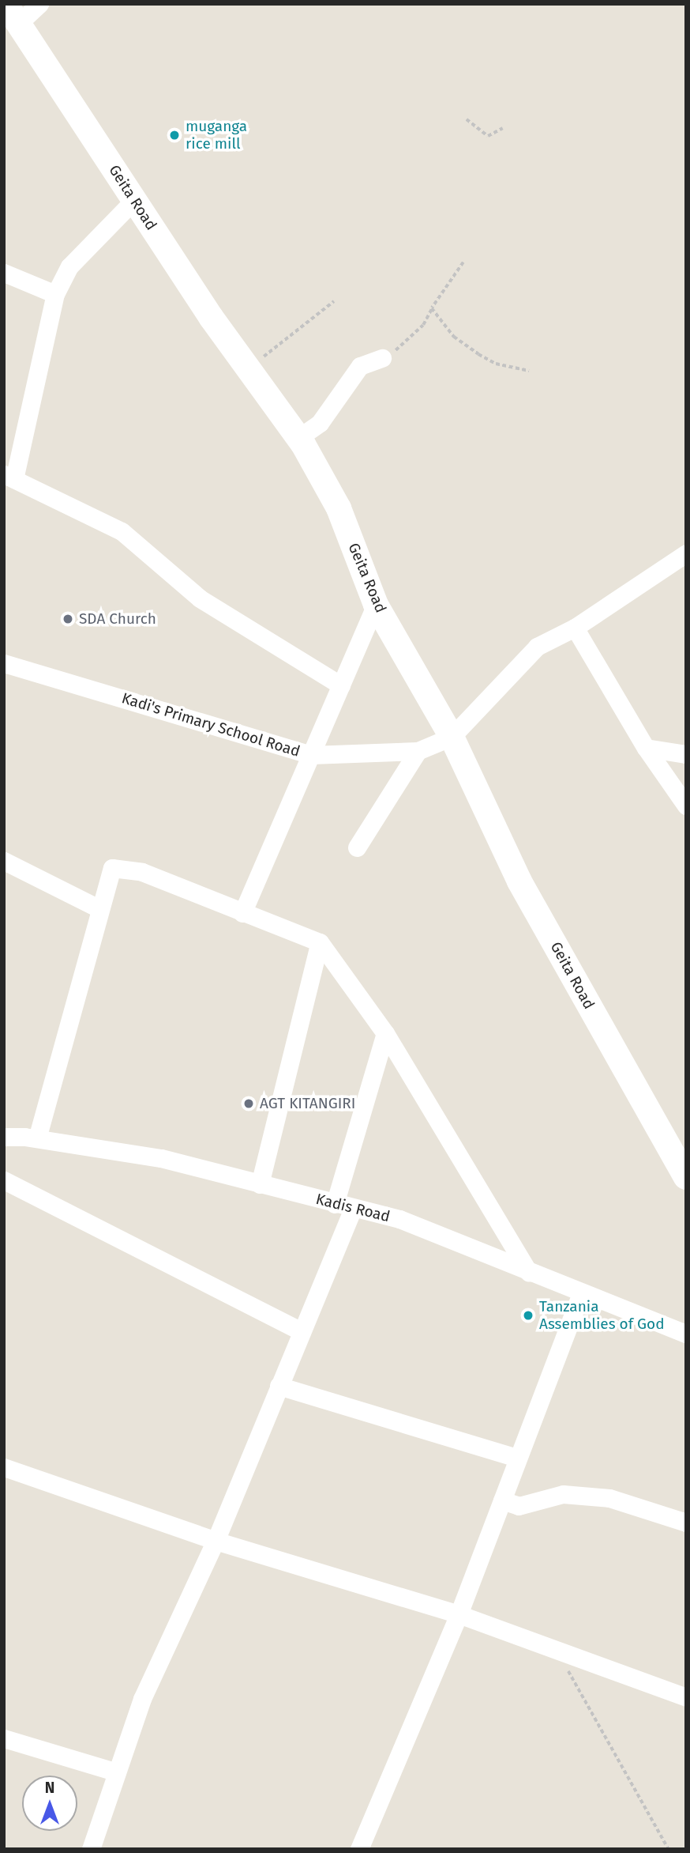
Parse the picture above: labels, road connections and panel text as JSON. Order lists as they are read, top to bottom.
{
  "streets": {
    "main road": ["Geita Road"],
    "street": ["Kadi's Primary School Road", "Kadis Road"]
  },
  "crossings": [
    ["Geita Road", "Kadi's Primary School Road"]
  ],
  "places": [
    "muganga rice mill",
    "SDA Church",
    "AGT KITANGIRI",
    "Tanzania Assemblies of God"
  ],
  "north": "top"
}
